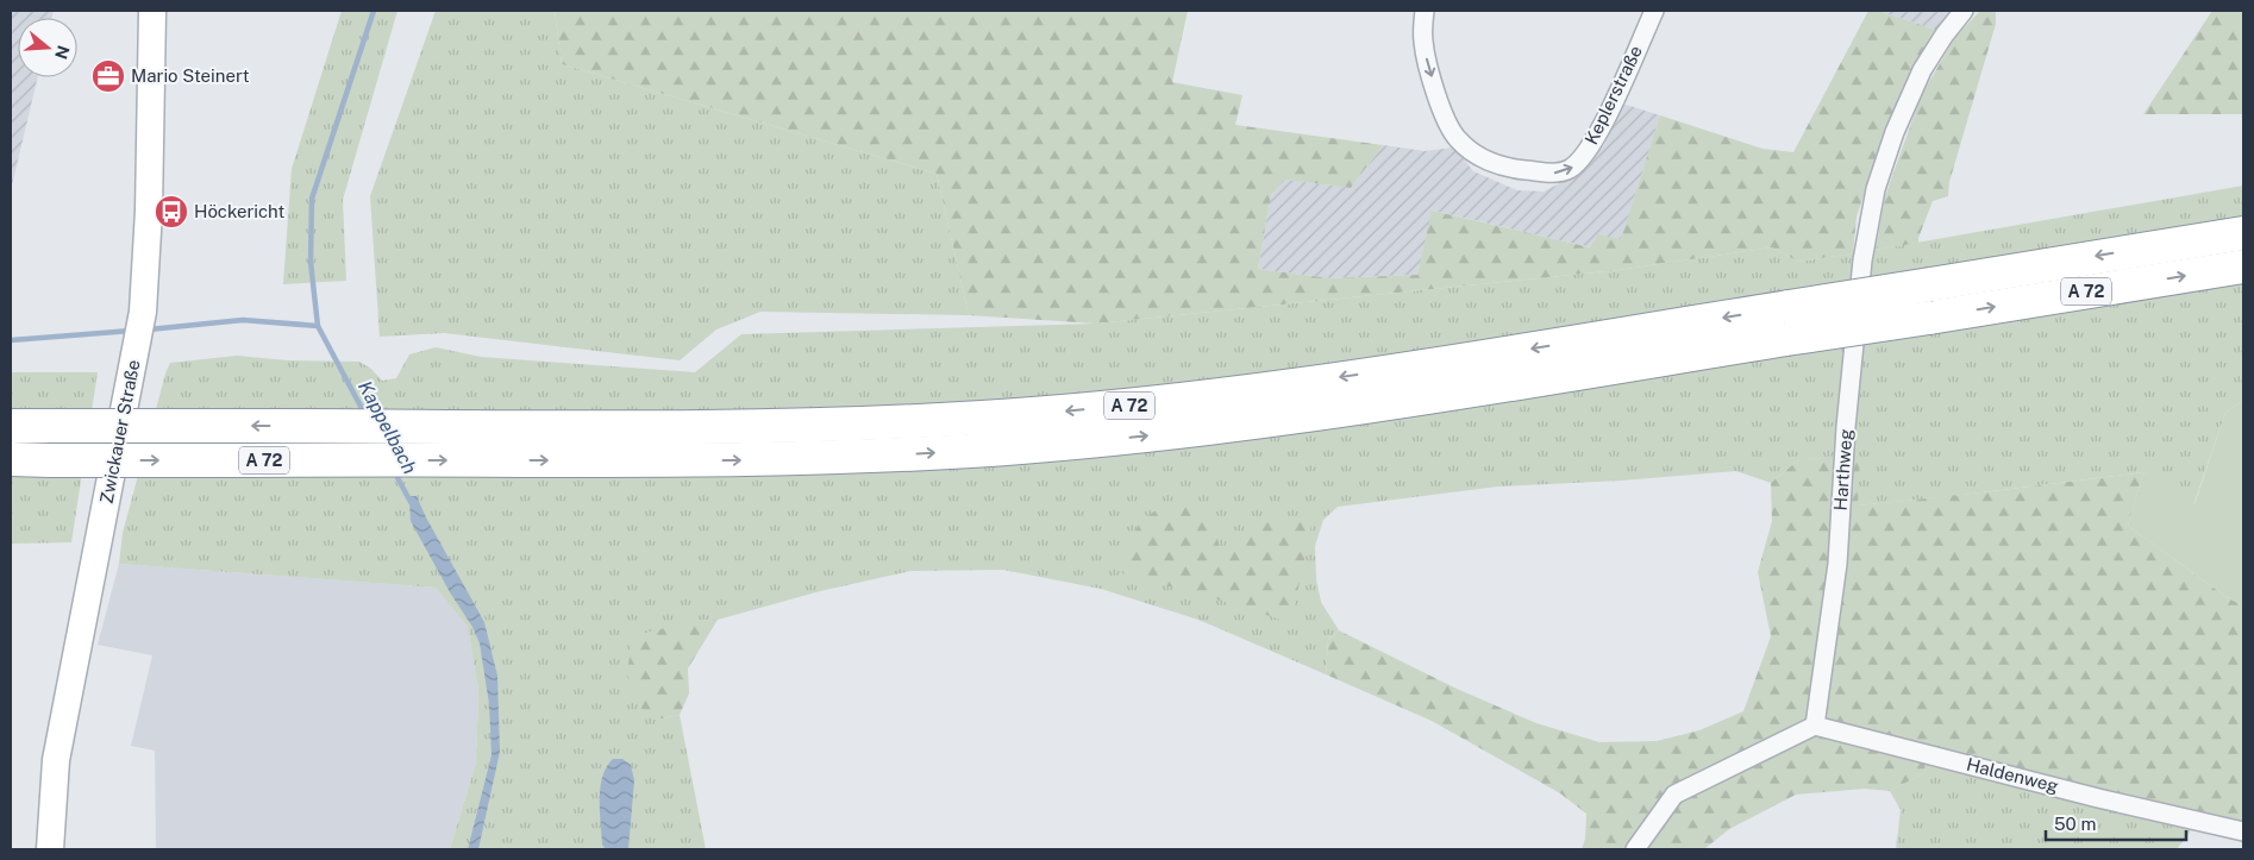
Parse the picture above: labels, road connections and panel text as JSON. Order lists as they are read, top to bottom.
{
  "streets": {
    "highway": ["A 72"],
    "main road": ["Zwickauer Straße"],
    "street": ["Keplerstraße", "Harthweg", "Haldenweg"]
  },
  "crossings": [
    ["Harthweg", "Haldenweg"]
  ],
  "water": ["Kappelbach"],
  "places": {
    "office": ["Mario Steinert"],
    "bus stop": ["Höckericht"]
  },
  "scale_bar": "50 m",
  "north": "right"
}
